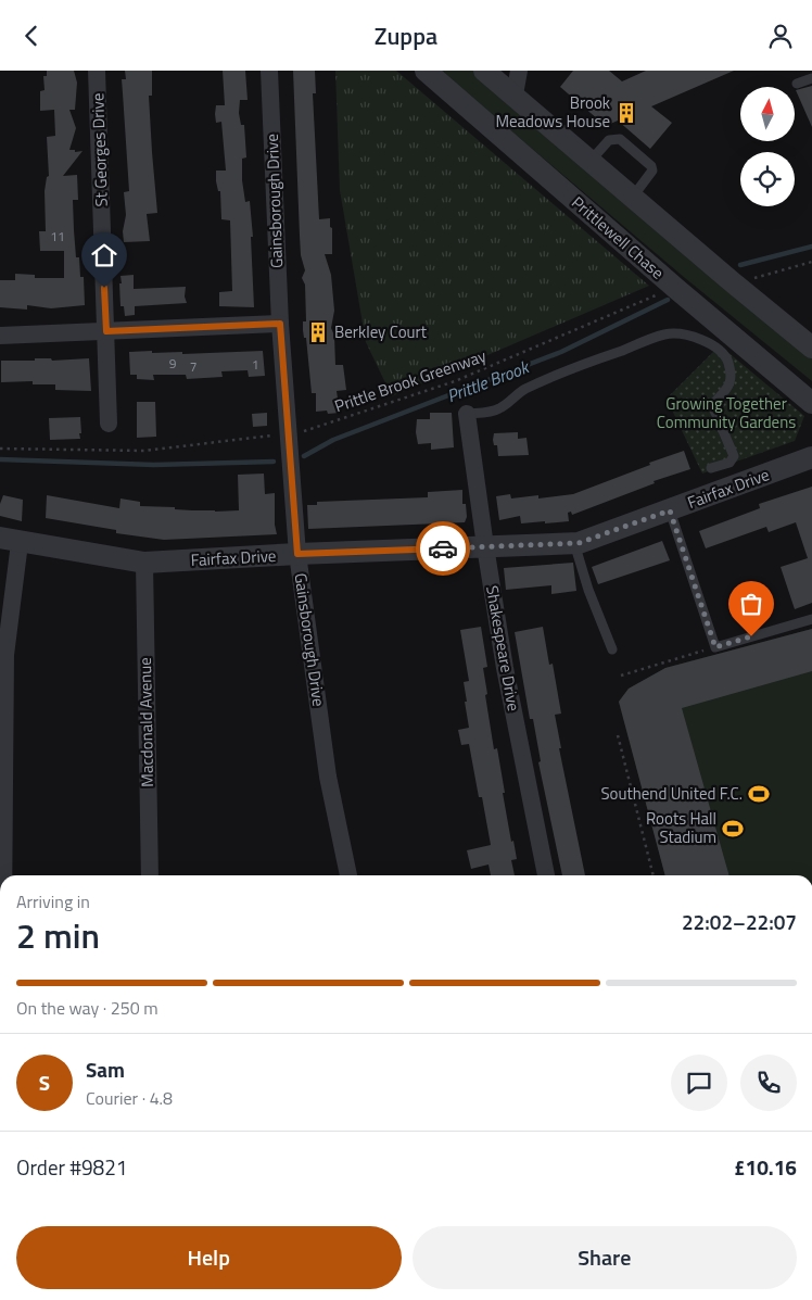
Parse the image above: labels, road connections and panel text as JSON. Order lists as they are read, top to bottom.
{
  "streets": {
    "street": [
      "St Georges Drive",
      "Gainsborough Drive",
      "Prittlewell Chase",
      "Fairfax Drive",
      "Shakespeare Drive",
      "Macdonald Avenue"
    ],
    "path": ["Prittle Brook Greenway"]
  },
  "crossings": [
    ["Gainsborough Drive", "Prittle Brook Greenway"],
    ["Gainsborough Drive", "Fairfax Drive"],
    ["Prittlewell Chase", "Prittle Brook Greenway"],
    ["Fairfax Drive", "Shakespeare Drive"],
    ["Fairfax Drive", "Macdonald Avenue"]
  ],
  "water": ["Prittle Brook"],
  "parks": ["Growing Together Community Gardens"],
  "places": {
    "building": ["Brook Meadows House", "Berkley Court"],
    "sports": ["Southend United F.C.", "Roots Hall Stadium"]
  },
  "house_numbers": [
    "11",
    "9",
    "1",
    "7"
  ],
  "north": "top",
  "page": {
    "header": "Zuppa",
    "heading": ["2 min", "Arriving in", "22:02–22:07"],
    "panel": [
      "Sam",
      "Courier · 4.8",
      "Order #9821",
      "£10.16"
    ],
    "bar": "On the way · 250 m",
    "round": "S",
    "buttons": ["Help", "Share"]
  }
}
